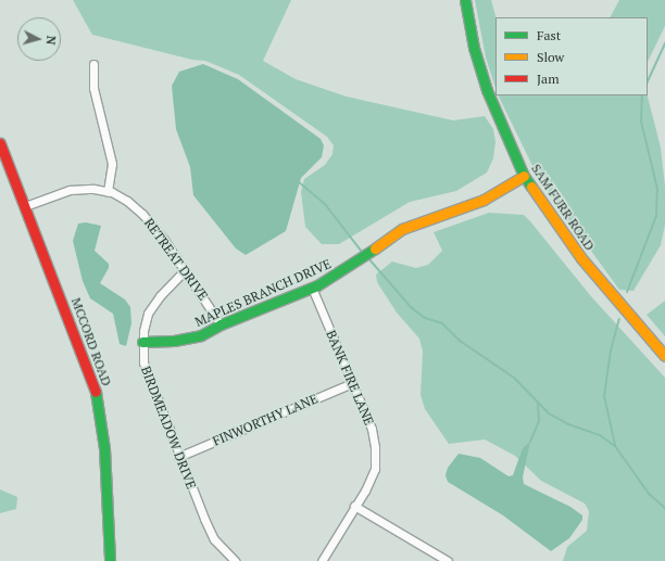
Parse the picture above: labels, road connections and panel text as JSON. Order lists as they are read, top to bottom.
{
  "streets": {
    "street": [
      "SAM FURR ROAD",
      "RETREAT DRIVE",
      "MAPLES BRANCH DRIVE",
      "MCCORD ROAD",
      "BANK FIRE LANE",
      "FINWORTHY LANE",
      "BIRDMEADOW DRIVE"
    ]
  },
  "crossings": [
    ["SAM FURR ROAD", "MAPLES BRANCH DRIVE"],
    ["RETREAT DRIVE", "MAPLES BRANCH DRIVE"],
    ["RETREAT DRIVE", "MCCORD ROAD"],
    ["RETREAT DRIVE", "BIRDMEADOW DRIVE"],
    ["MAPLES BRANCH DRIVE", "BANK FIRE LANE"],
    ["MAPLES BRANCH DRIVE", "BIRDMEADOW DRIVE"],
    ["BANK FIRE LANE", "FINWORTHY LANE"],
    ["FINWORTHY LANE", "BIRDMEADOW DRIVE"]
  ],
  "legend": ["Fast", "Slow", "Jam"],
  "north": "right"
}
